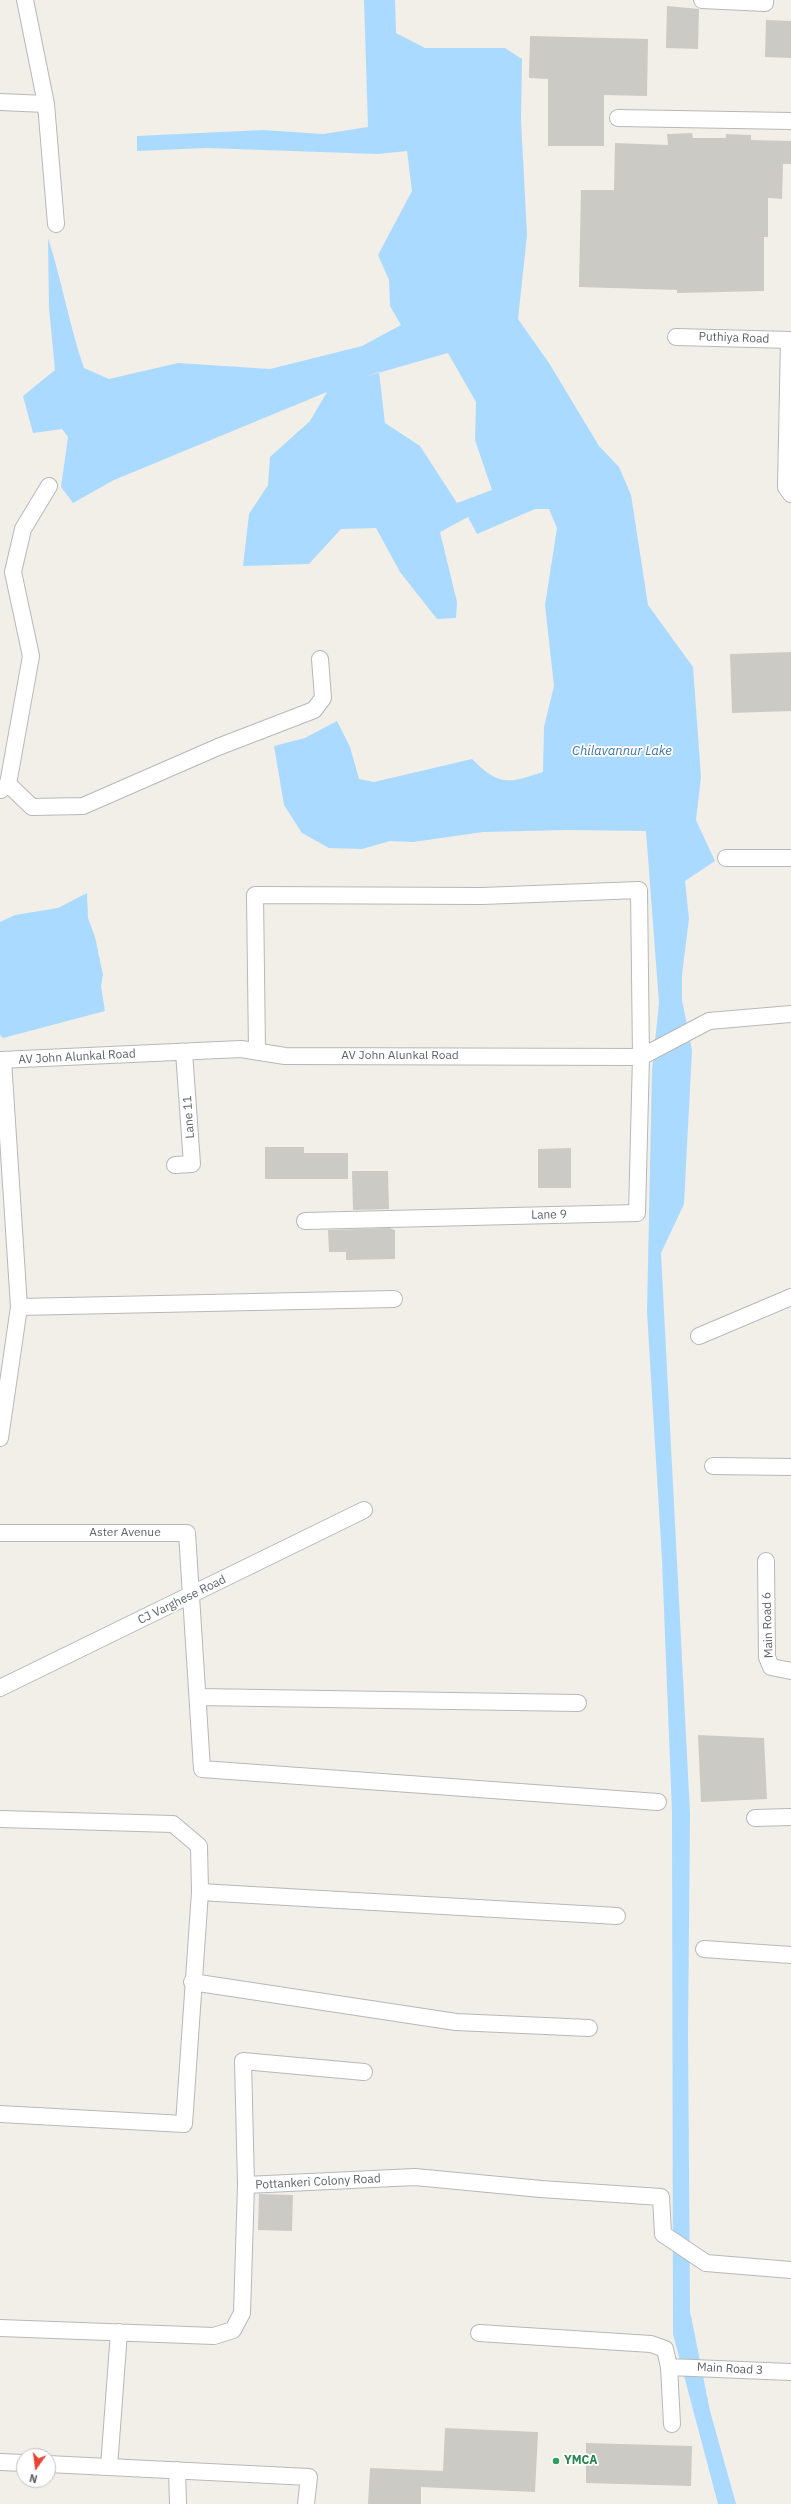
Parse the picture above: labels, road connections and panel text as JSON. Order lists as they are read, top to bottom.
{
  "streets": {
    "street": [
      "Puthiya Road",
      "AV John Alunkal Road",
      "Lane 11",
      "Lane 9",
      "Aster Avenue",
      "CJ Varghese Road",
      "Main Road 6",
      "Pottankeri Colony Road",
      "Main Road 3"
    ]
  },
  "crossings": [
    ["AV John Alunkal Road", "Lane 11"],
    ["AV John Alunkal Road", "Lane 9"],
    ["Aster Avenue", "CJ Varghese Road"]
  ],
  "water": ["Chilavannur Lake"],
  "places": ["YMCA"],
  "north": "bottom"
}
